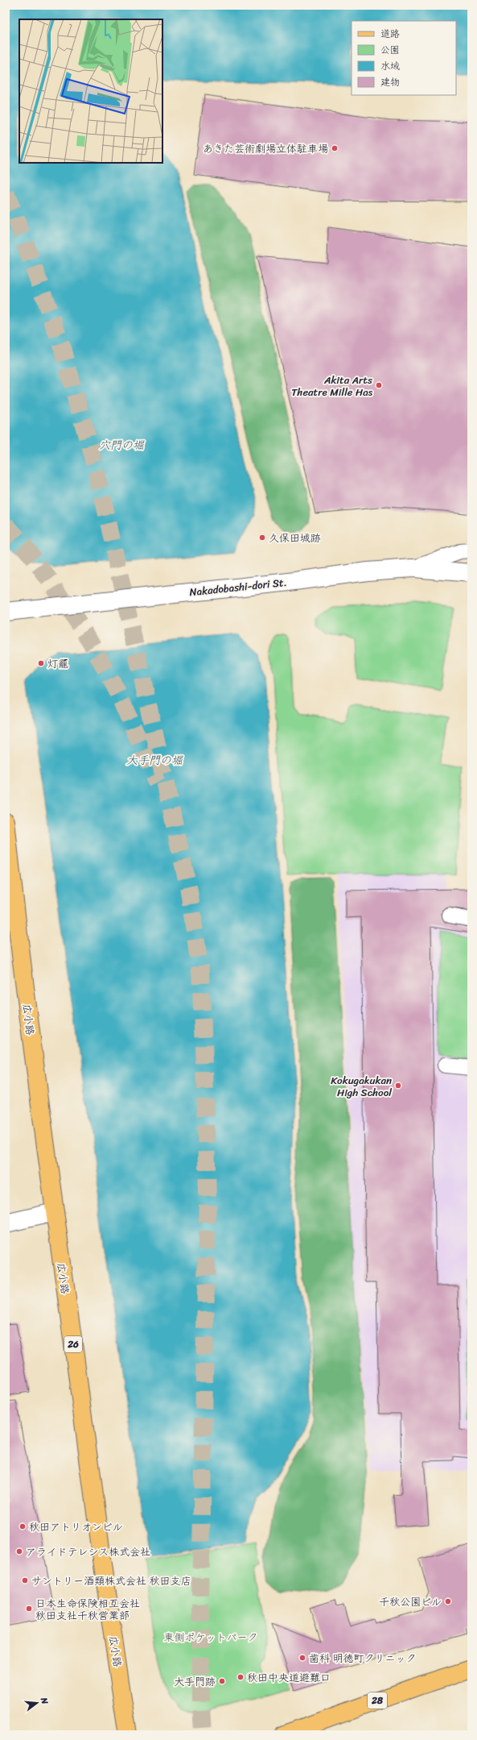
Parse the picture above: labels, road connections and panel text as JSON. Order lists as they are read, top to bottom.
{
  "streets": {
    "main road": ["広小路", "26", "28"],
    "street": ["Nakadobashi-dori St."]
  },
  "water": ["穴門の堀", "大手門の堀"],
  "parks": ["東側ポケットパーク"],
  "places": [
    "あきた芸術劇場立体駐車場",
    "Akita Arts Theatre Mille Has",
    "久保田城跡",
    "灯籠",
    "Kokugakukan High School",
    "秋田アトリオンビル",
    "アライドテレシス株式会社",
    "サントリー酒類株式会社 秋田支店",
    "千秋公園ビル",
    "日本生命保険相互会社 秋田支社千秋営業部",
    "歯科 明徳町クリニック",
    "秋田中央道避難口",
    "大手門跡"
  ],
  "legend": [
    "道路",
    "公園",
    "水域",
    "建物"
  ],
  "north": "right"
}
